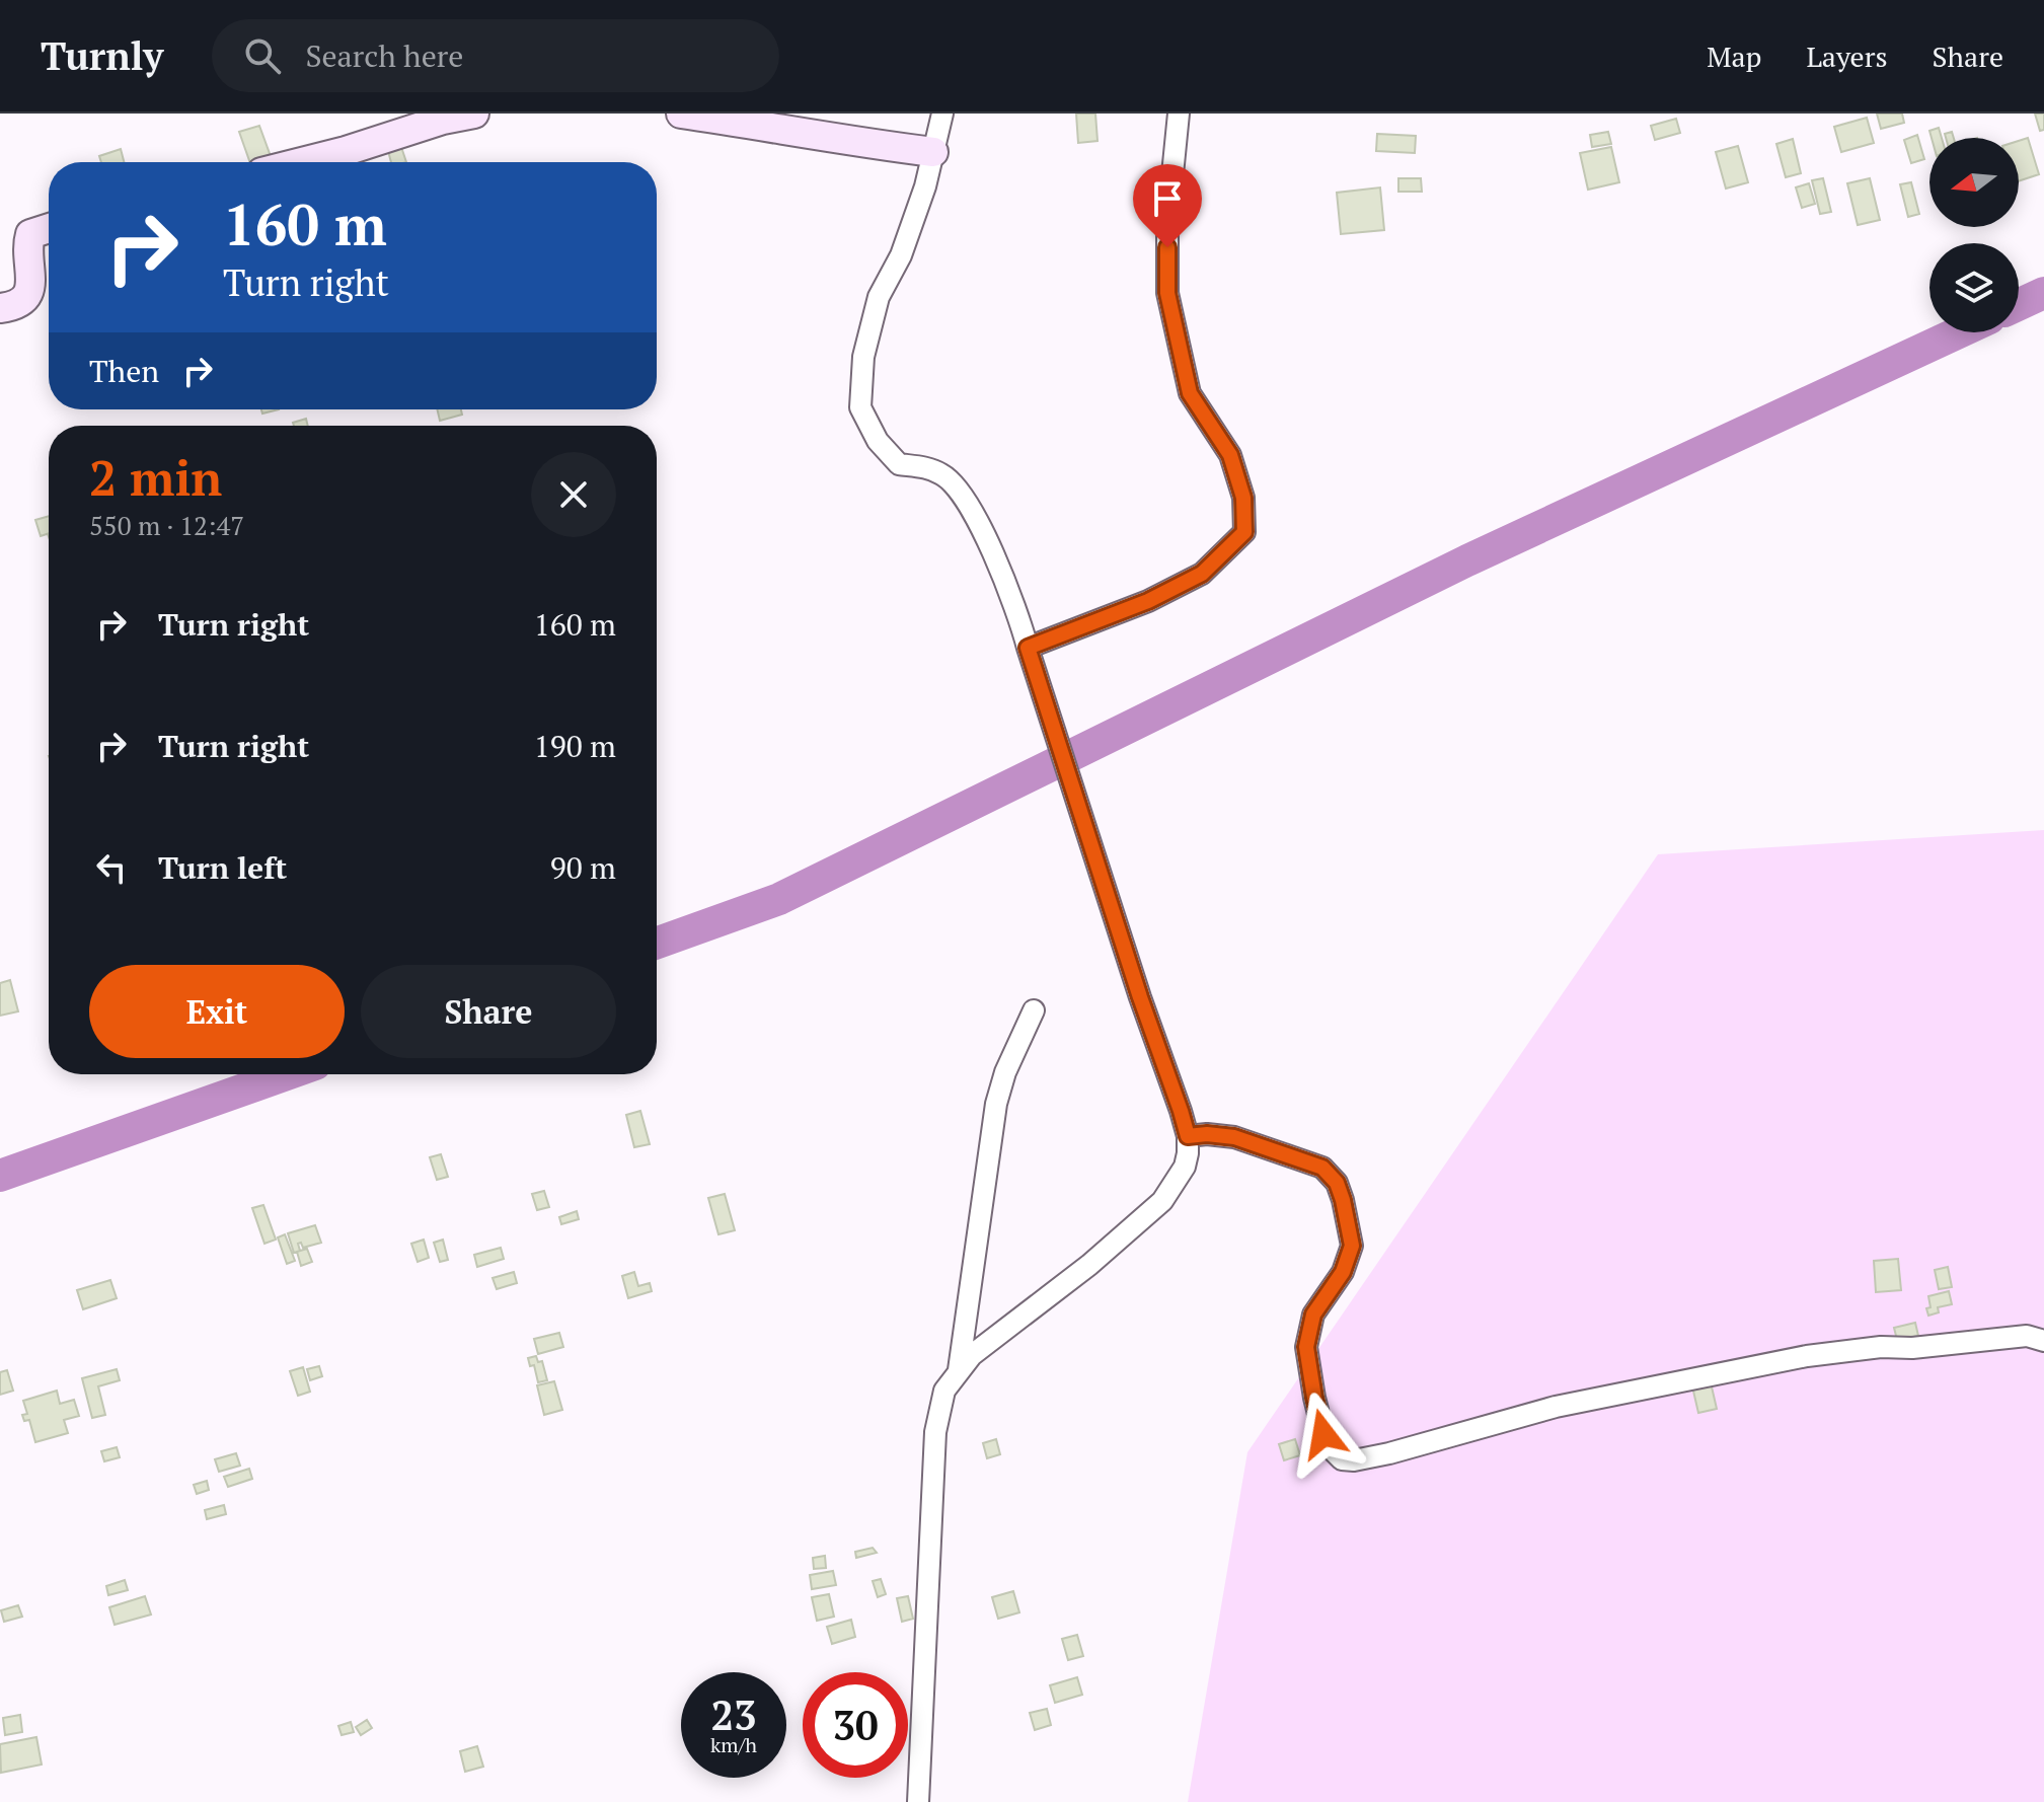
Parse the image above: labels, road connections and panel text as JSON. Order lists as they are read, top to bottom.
{
  "north": "left",
  "page": {
    "header": "Turnly",
    "search": "Search here",
    "nav": ["Map", "Layers", "Share"],
    "turn": ["160 m", "Turn right"],
    "then": "Then",
    "heading": ["2 min", "550 m · 12:47"],
    "list": [
      {
        "name": "Turn right",
        "value": "160 m"
      },
      {
        "name": "Turn right",
        "value": "190 m"
      },
      {
        "name": "Turn left",
        "value": "90 m"
      }
    ],
    "buttons": ["Exit", "Share"],
    "speed": "23 km/h",
    "limit": "30"
  }
}
